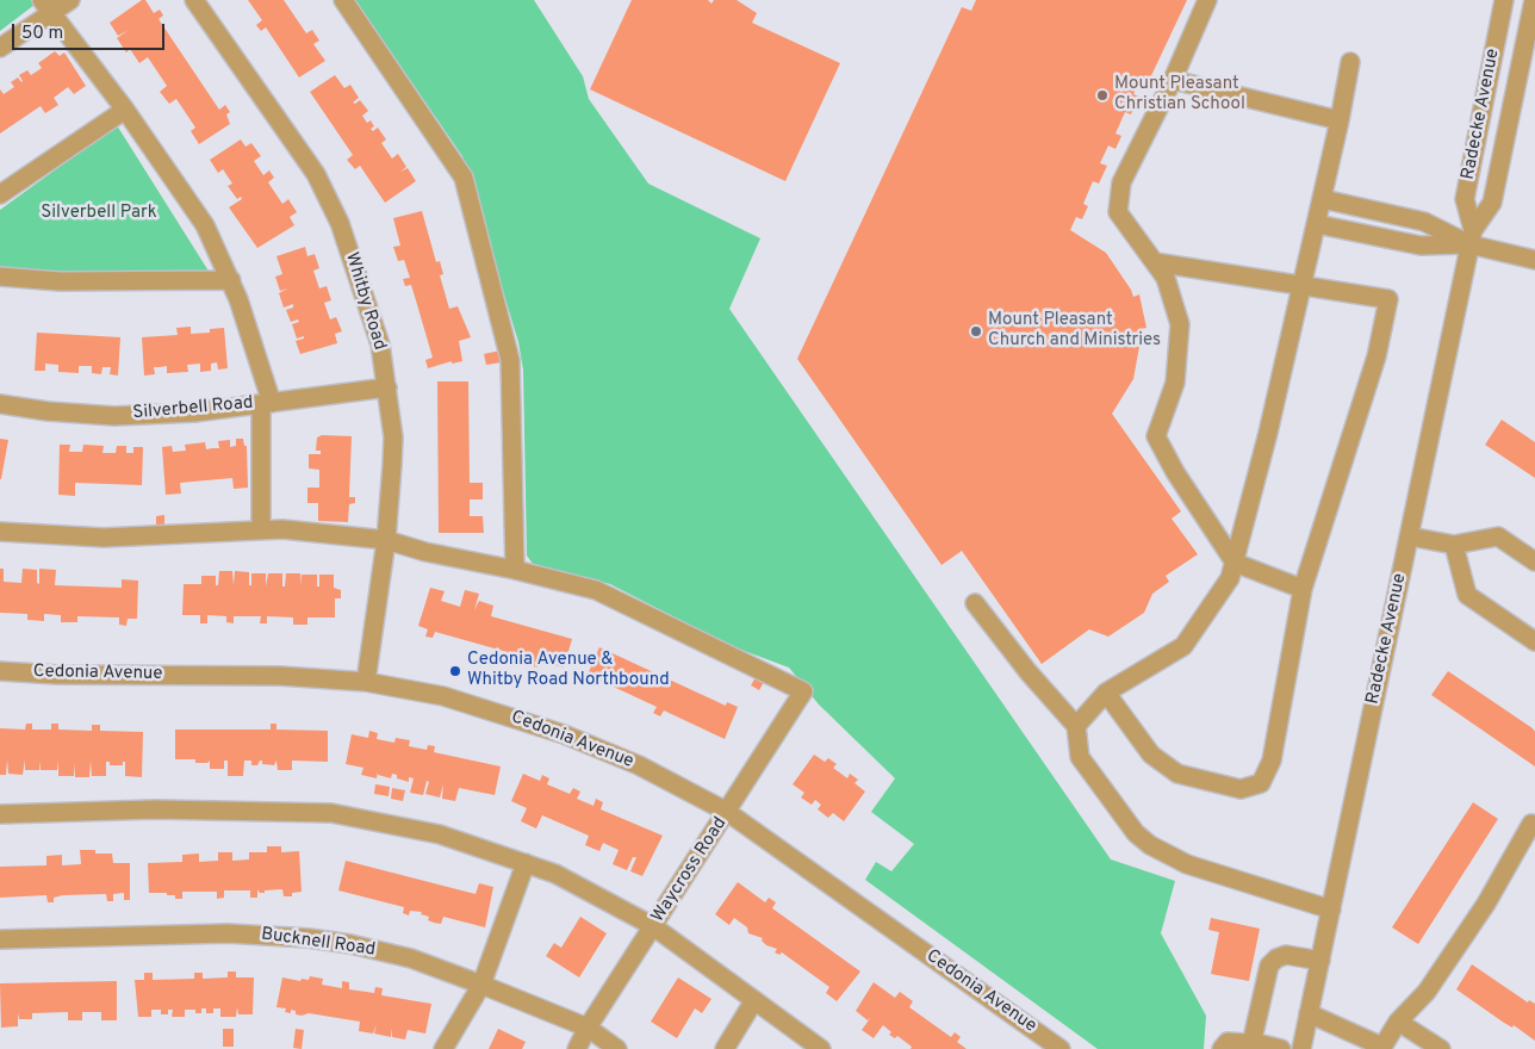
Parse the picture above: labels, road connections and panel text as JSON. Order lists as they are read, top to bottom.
{
  "streets": {
    "street": [
      "Radecke Avenue",
      "Whitby Road",
      "Silverbell Road",
      "Cedonia Avenue",
      "Waycross Road",
      "Bucknell Road"
    ]
  },
  "crossings": [
    ["Whitby Road", "Silverbell Road"],
    ["Whitby Road", "Cedonia Avenue"],
    ["Cedonia Avenue", "Waycross Road"],
    ["Waycross Road", "Bucknell Road"]
  ],
  "parks": ["Silverbell Park"],
  "places": ["Mount Pleasant Christian School", "Mount Pleasant Church and Ministries", "Cedonia Avenue & Whitby Road Northbound"],
  "scale_bar": "50 m"
}
